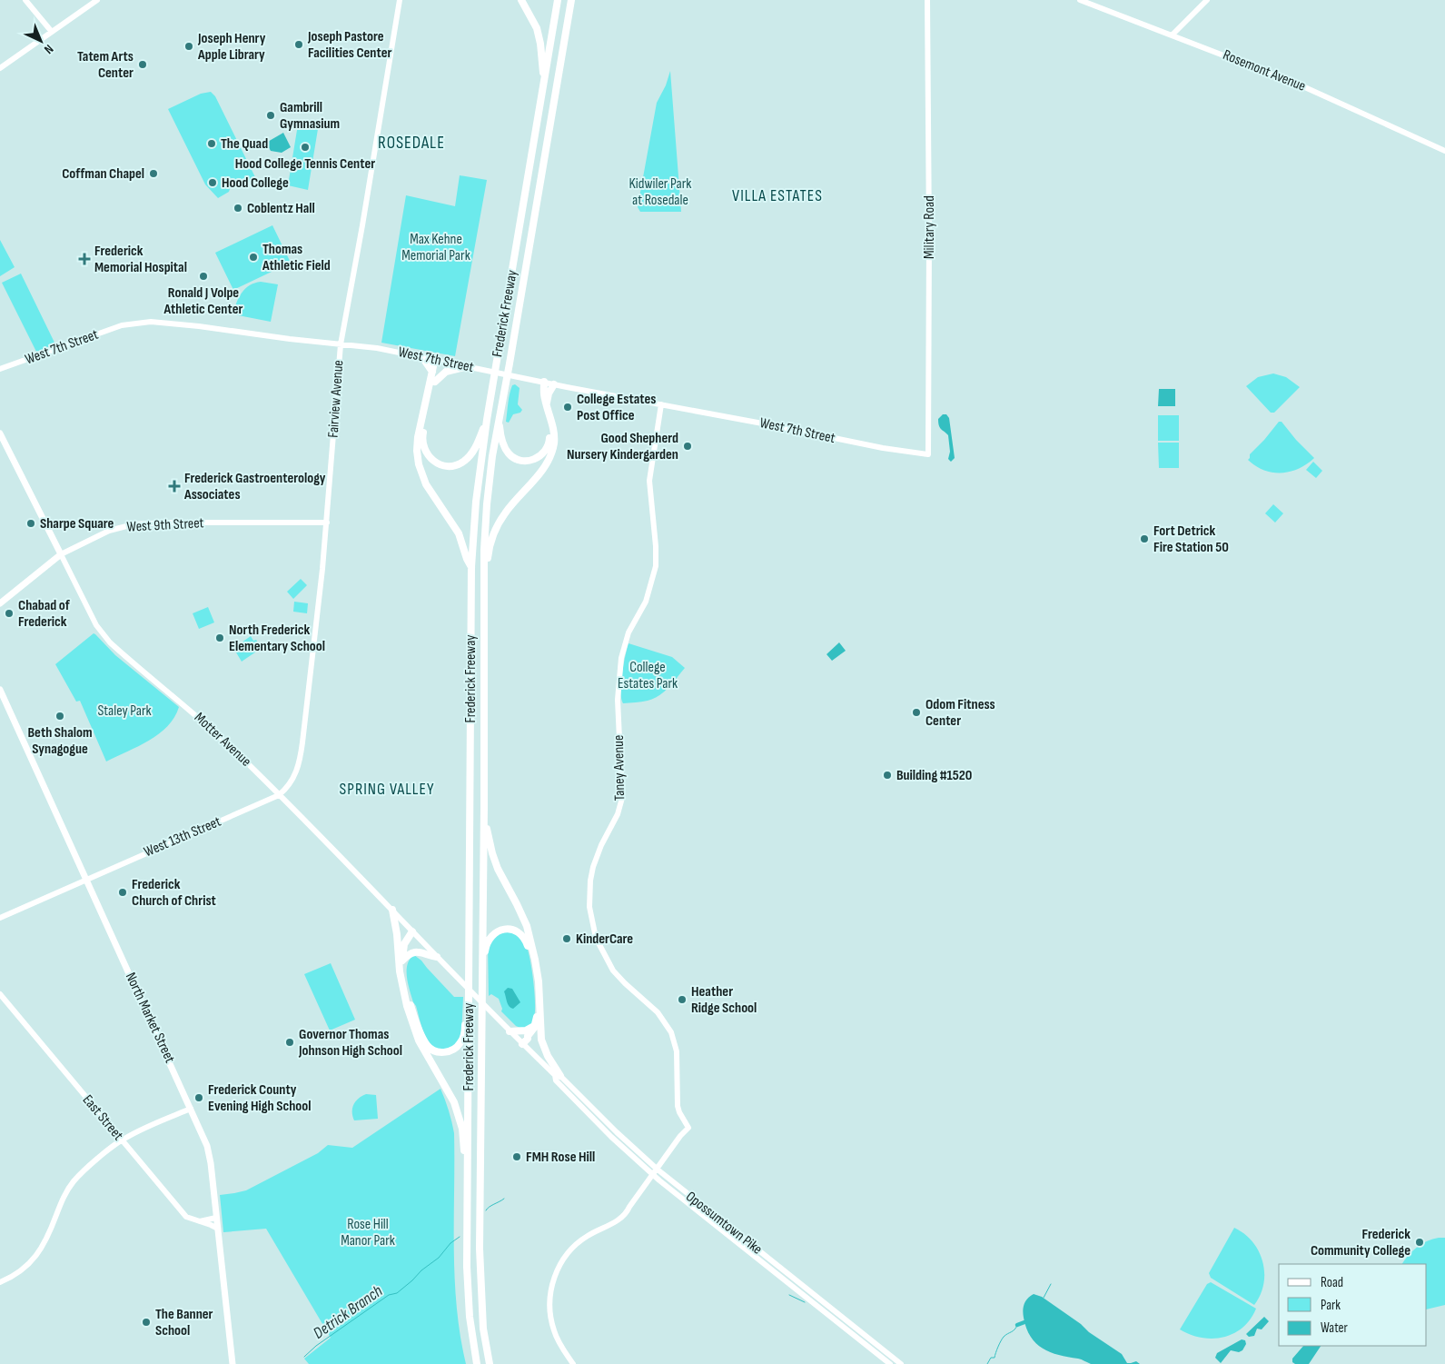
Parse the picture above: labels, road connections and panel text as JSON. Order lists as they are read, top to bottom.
{
  "streets": {
    "highway": ["Frederick Freeway"],
    "main road": ["West 9th Street", "Motter Avenue", "North Market Street"],
    "street": [
      "Rosemont Avenue",
      "Military Road",
      "West 7th Street",
      "Fairview Avenue",
      "Taney Avenue",
      "West 13th Street",
      "East Street",
      "Opossumtown Pike"
    ]
  },
  "crossings": [
    ["Military Road", "West 7th Street"],
    ["West 7th Street", "Fairview Avenue"],
    ["West 7th Street", "Taney Avenue"],
    ["Fairview Avenue", "West 9th Street"],
    ["Fairview Avenue", "Motter Avenue"],
    ["Fairview Avenue", "West 13th Street"],
    ["West 9th Street", "Motter Avenue"],
    ["Motter Avenue", "West 13th Street"],
    ["Motter Avenue", "Opossumtown Pike"],
    ["Taney Avenue", "Opossumtown Pike"],
    ["West 13th Street", "North Market Street"],
    ["North Market Street", "East Street"]
  ],
  "districts": ["ROSEDALE", "VILLA ESTATES", "SPRING VALLEY"],
  "water": ["Detrick Branch"],
  "parks": [
    "Kidwiler Park at Rosedale",
    "Max Kehne Memorial Park",
    "College Estates Park",
    "Staley Park",
    "Rose Hill Manor Park"
  ],
  "places": {
    "other": [
      "Joseph Pastore Facilities Center",
      "Joseph Henry Apple Library",
      "Tatem Arts Center",
      "Gambrill Gymnasium",
      "The Quad",
      "Hood College Tennis Center",
      "Coffman Chapel",
      "Hood College",
      "Coblentz Hall",
      "Thomas Athletic Field",
      "Ronald J Volpe Athletic Center",
      "College Estates Post Office",
      "Good Shepherd Nursery Kindergarden",
      "Sharpe Square",
      "Fort Detrick Fire Station 50",
      "Chabad of Frederick",
      "North Frederick Elementary School",
      "Odom Fitness Center",
      "Beth Shalom Synagogue",
      "Building #1520",
      "Frederick Church of Christ",
      "KinderCare",
      "Heather Ridge School",
      "Governor Thomas Johnson High School",
      "Frederick County Evening High School",
      "FMH Rose Hill",
      "Frederick Community College",
      "The Banner School"
    ],
    "health": ["Frederick Memorial Hospital", "Frederick Gastroenterology Associates"]
  },
  "legend": ["Road", "Park", "Water"],
  "north": "bottom right"
}
